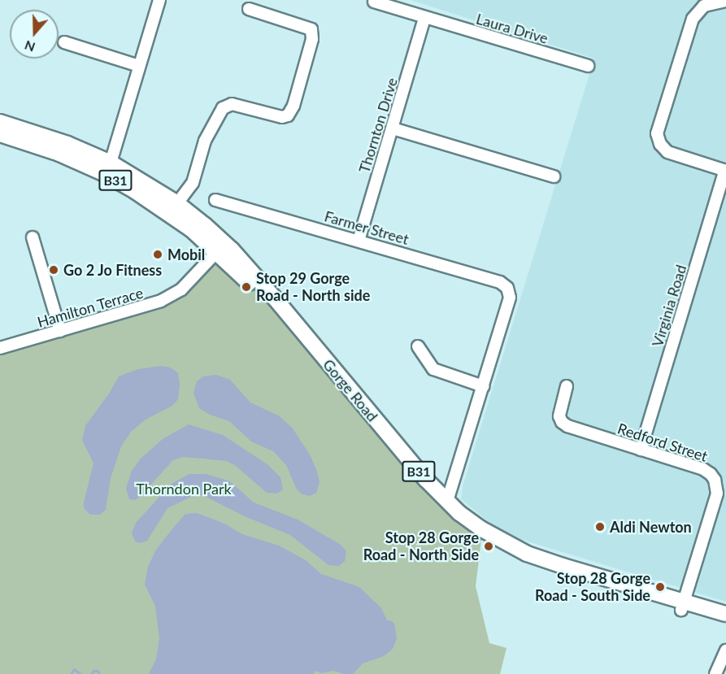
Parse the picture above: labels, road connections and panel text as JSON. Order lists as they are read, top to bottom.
{
  "streets": {
    "main road": ["B31", "Gorge Road"],
    "street": [
      "Laura Drive",
      "Thornton Drive",
      "Farmer Street",
      "Virginia Road",
      "Hamilton Terrace",
      "Redford Street"
    ]
  },
  "crossings": [
    ["Laura Drive", "Thornton Drive"],
    ["Thornton Drive", "Farmer Street"],
    ["Virginia Road", "Redford Street"],
    ["Hamilton Terrace", "Gorge Road"],
    ["Gorge Road", "Redford Street"]
  ],
  "parks": ["Thorndon Park"],
  "places": [
    "Mobil",
    "Go 2 Jo Fitness",
    "Stop 29 Gorge Road - North side",
    "Aldi Newton",
    "Stop 28 Gorge Road - North Side",
    "Stop 28 Gorge Road - South Side"
  ],
  "north": "bottom"
}
